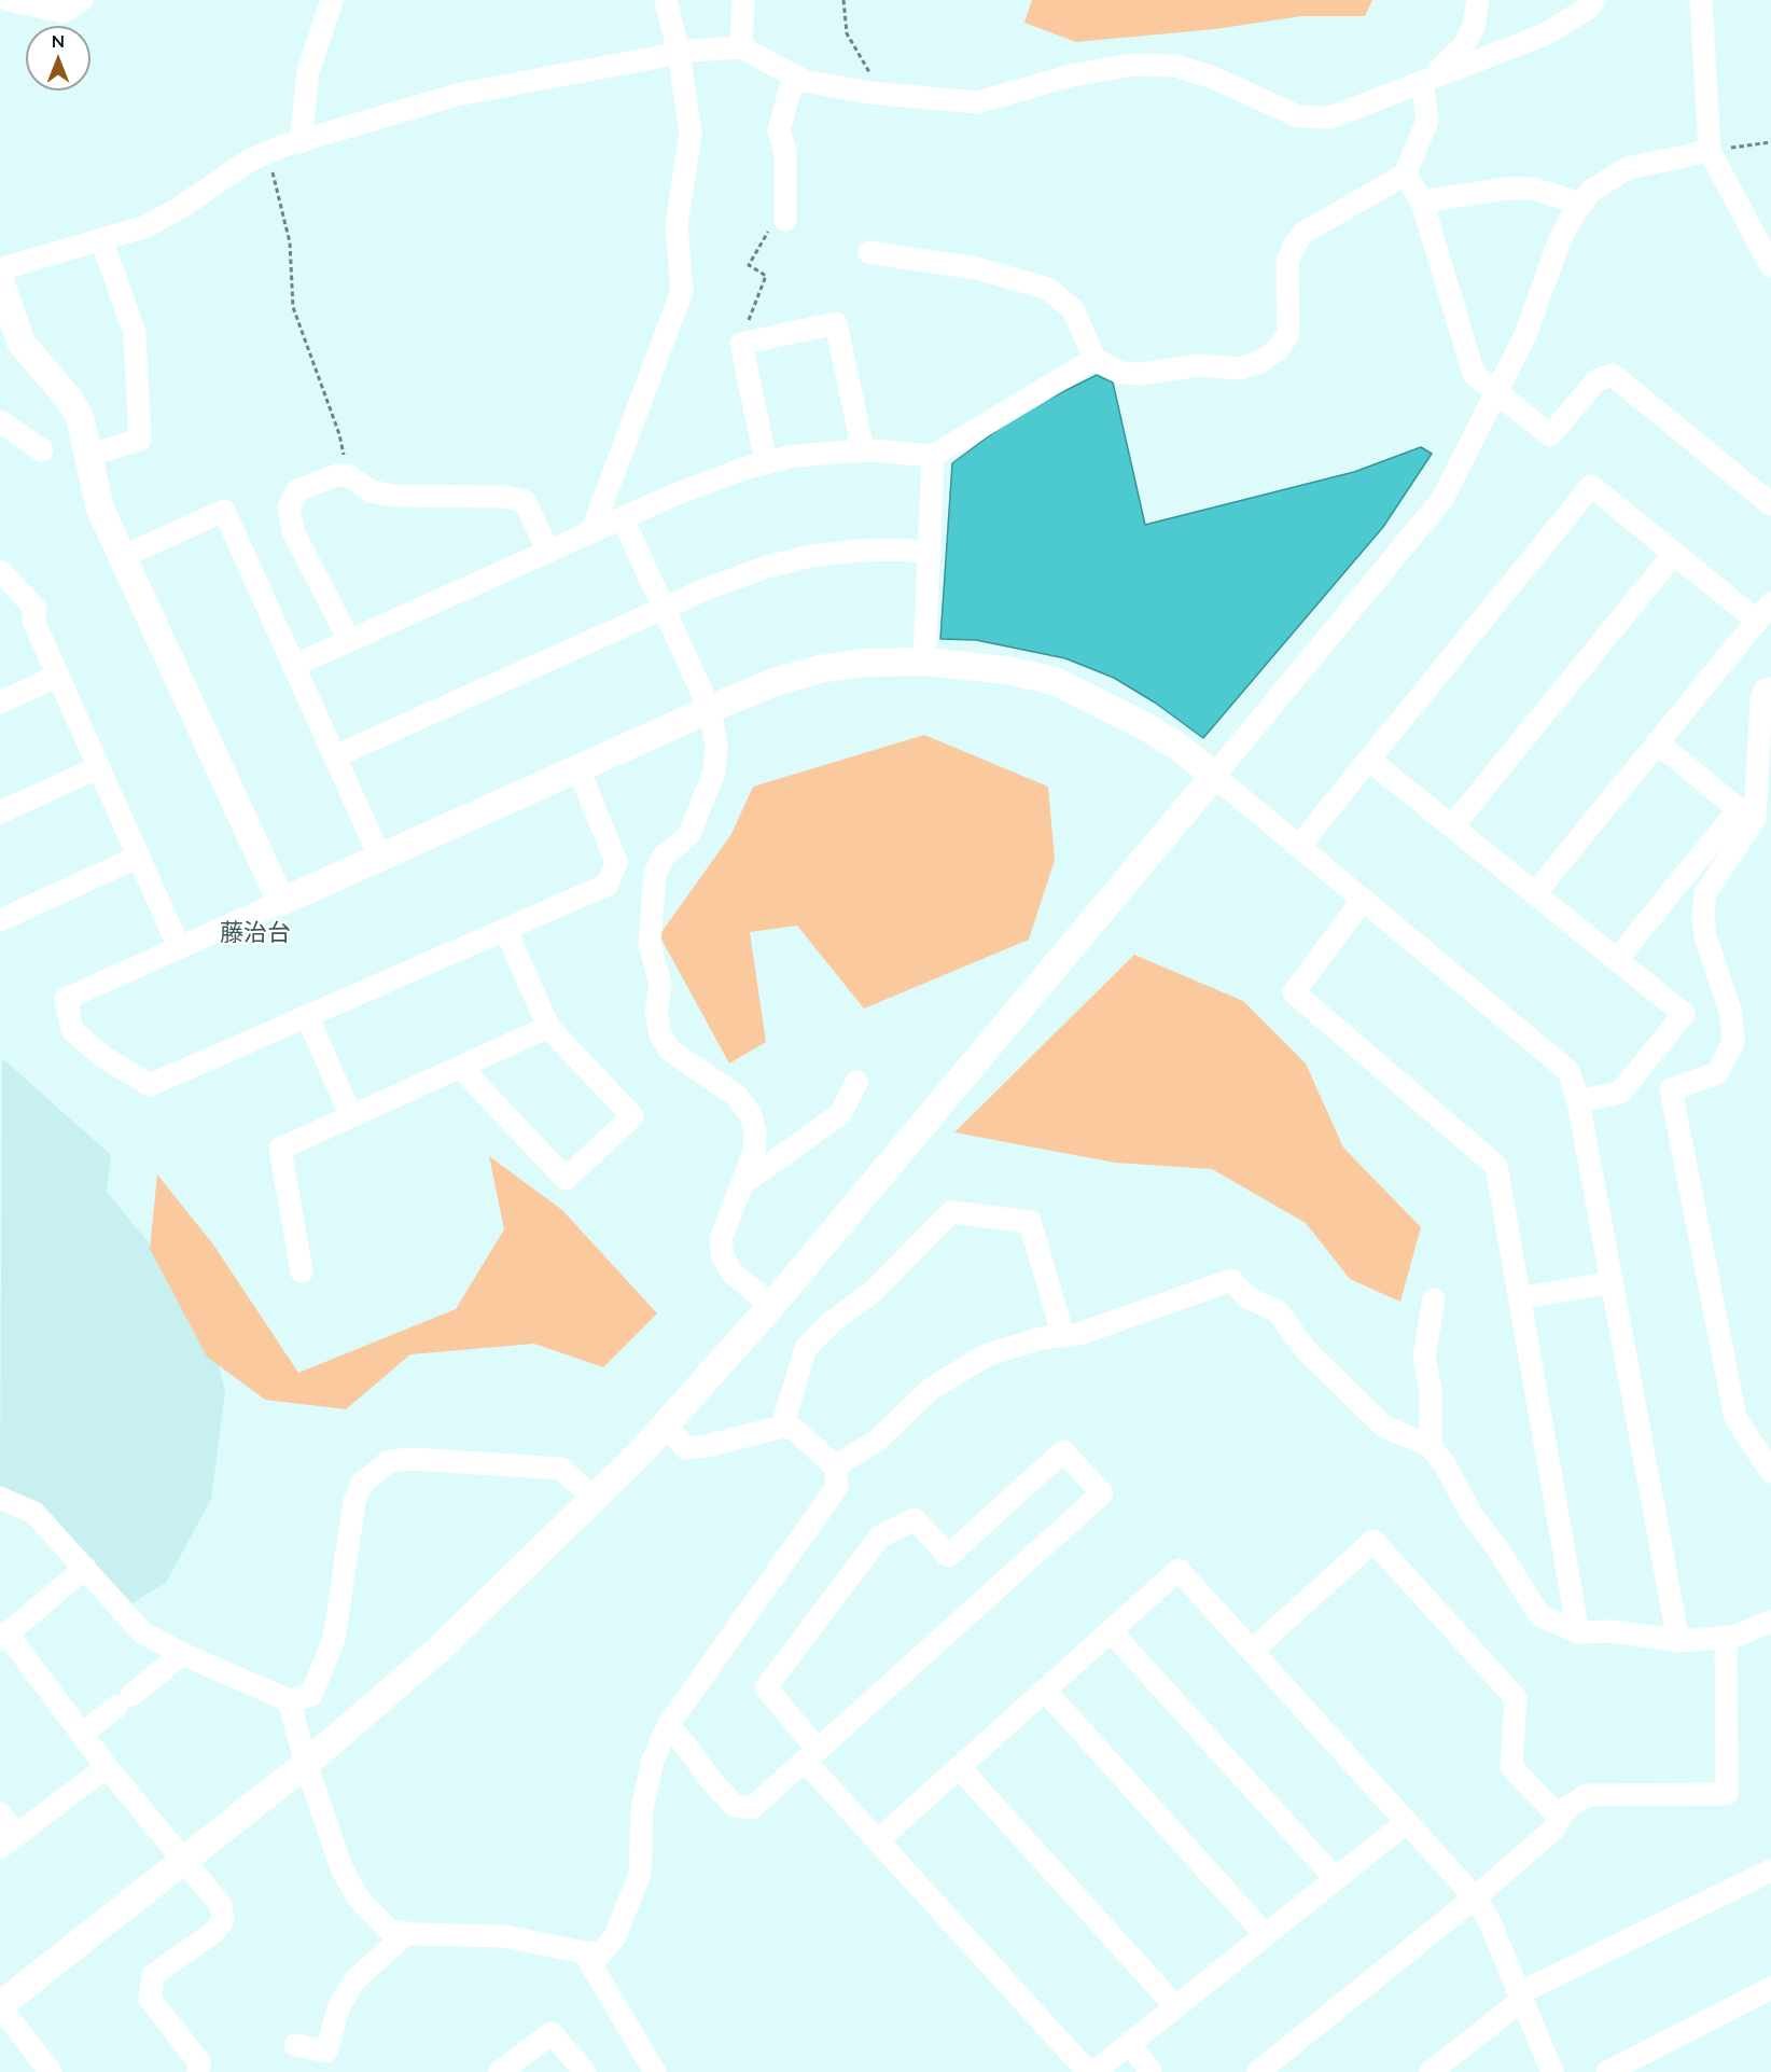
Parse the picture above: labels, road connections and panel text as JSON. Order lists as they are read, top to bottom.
{
  "districts": ["藤治台"],
  "north": "top"
}
